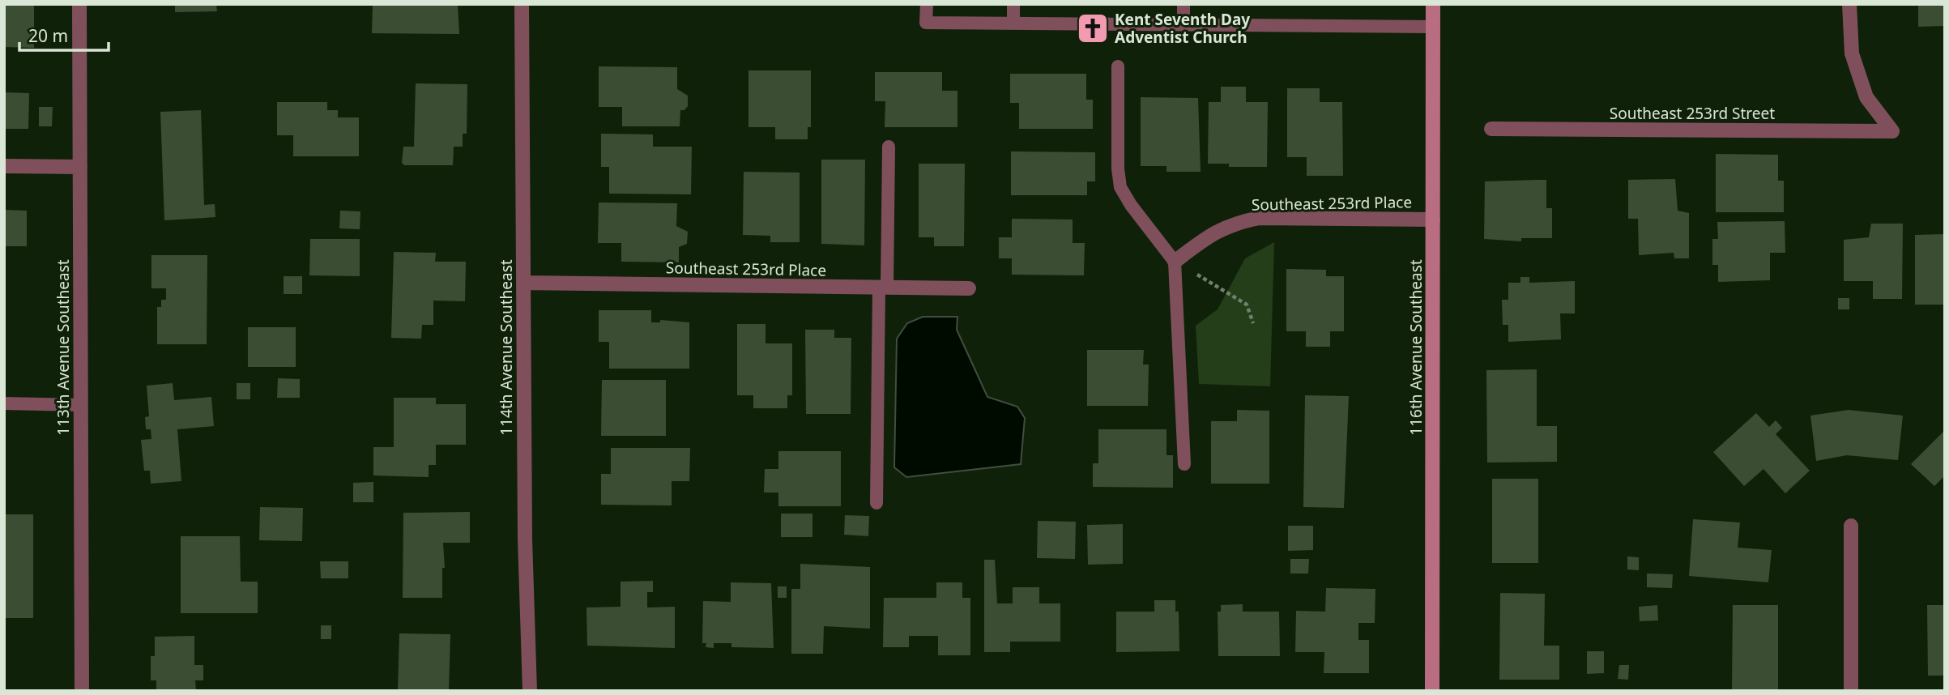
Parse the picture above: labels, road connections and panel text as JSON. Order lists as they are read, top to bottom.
{
  "streets": {
    "main road": ["116th Avenue Southeast"],
    "street": [
      "Southeast 253rd Street",
      "Southeast 253rd Place",
      "113th Avenue Southeast",
      "114th Avenue Southeast"
    ]
  },
  "crossings": [
    ["Southeast 253rd Place", "114th Avenue Southeast"],
    ["Southeast 253rd Place", "116th Avenue Southeast"]
  ],
  "places": {
    "church": ["Kent Seventh Day Adventist Church"]
  },
  "scale_bar": "20 m"
}
